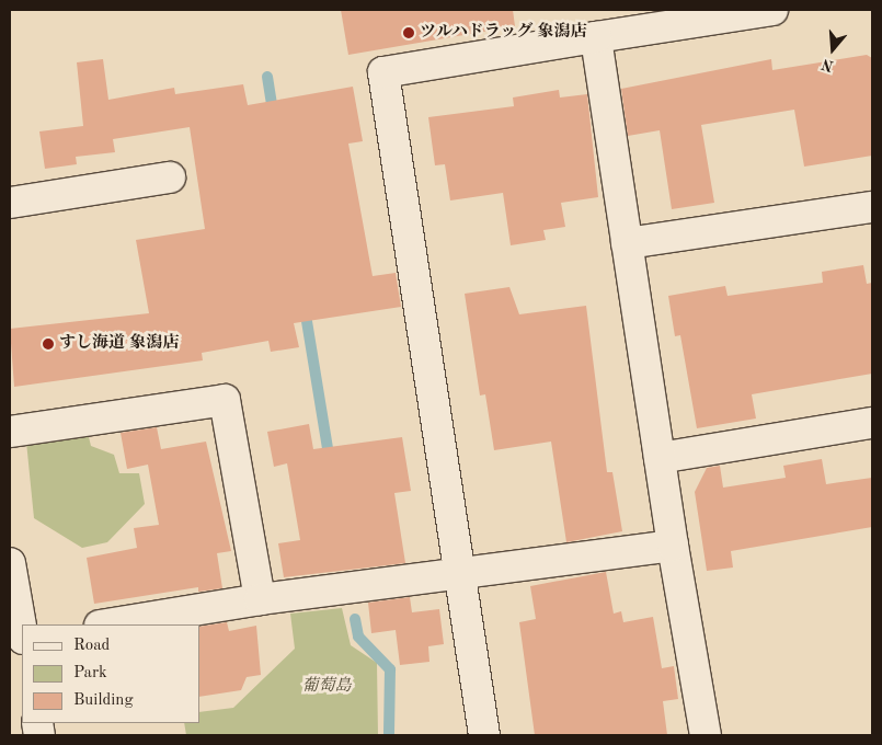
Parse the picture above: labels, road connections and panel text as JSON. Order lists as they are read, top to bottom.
{
  "parks": ["葡萄島"],
  "places": ["ツルハドラッグ 象潟店", "すし海道 象潟店"],
  "legend": ["Road", "Park", "Building"],
  "north": "bottom"
}
